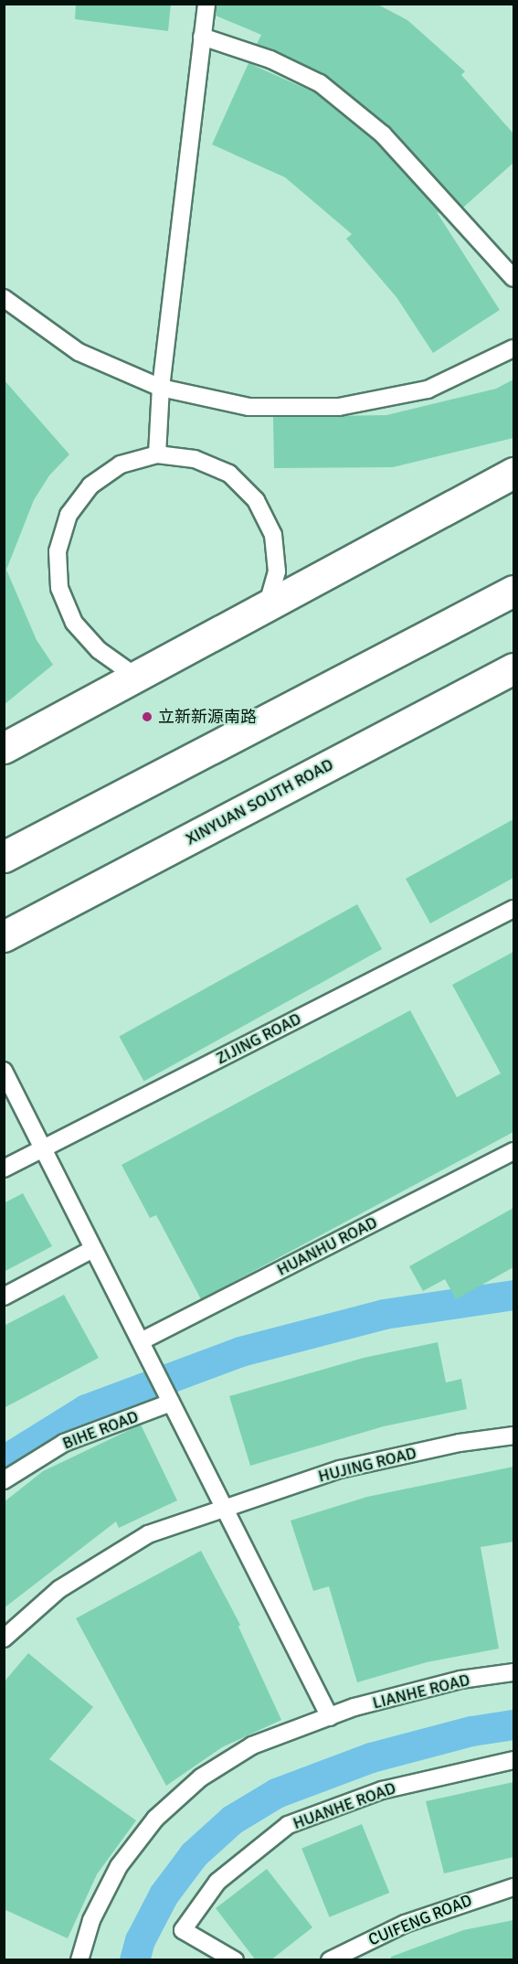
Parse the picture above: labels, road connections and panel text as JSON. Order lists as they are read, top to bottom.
{
  "streets": {
    "main road": ["XINYUAN SOUTH ROAD"],
    "lane": [
      "ZIJING ROAD",
      "HUANHU ROAD",
      "BIHE ROAD",
      "HUJING ROAD",
      "LIANHE ROAD",
      "HUANHE ROAD",
      "CUIFENG ROAD"
    ]
  },
  "places": ["立新新源南路"]
}
